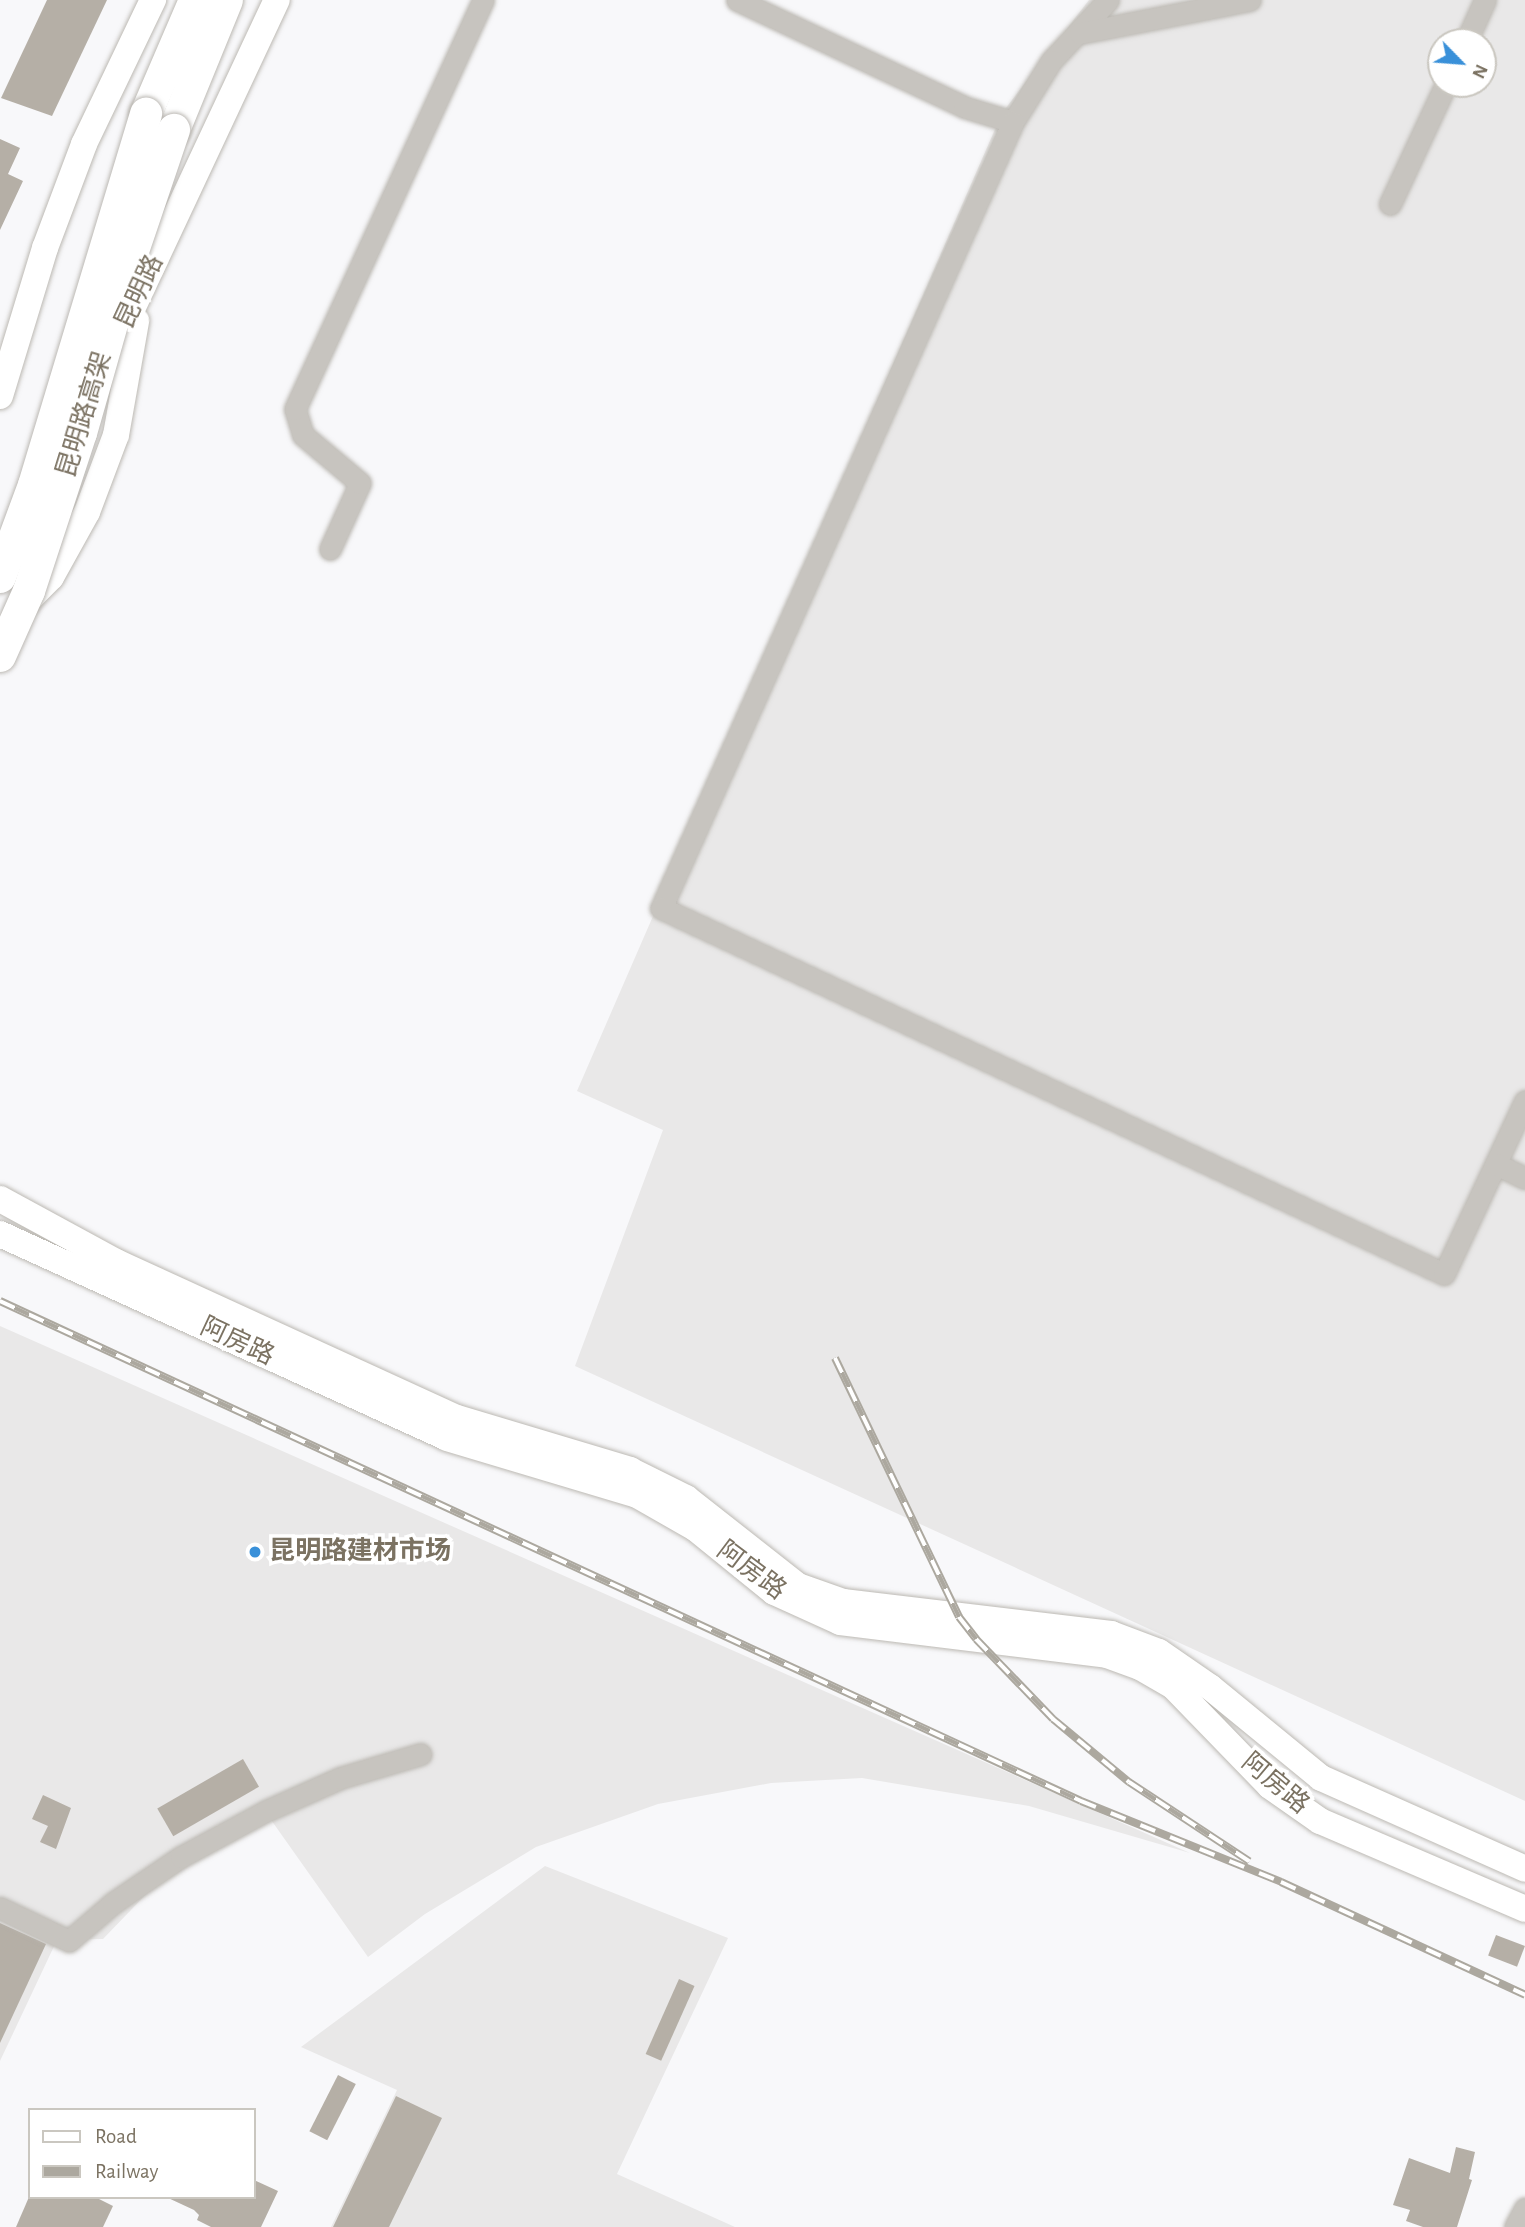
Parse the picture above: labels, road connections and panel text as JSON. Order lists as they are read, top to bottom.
{
  "streets": {
    "highway": ["昆明路高架"],
    "main road": ["昆明路", "阿房路"]
  },
  "places": ["昆明路建材市场"],
  "legend": ["Road", "Railway"],
  "north": "bottom right"
}
